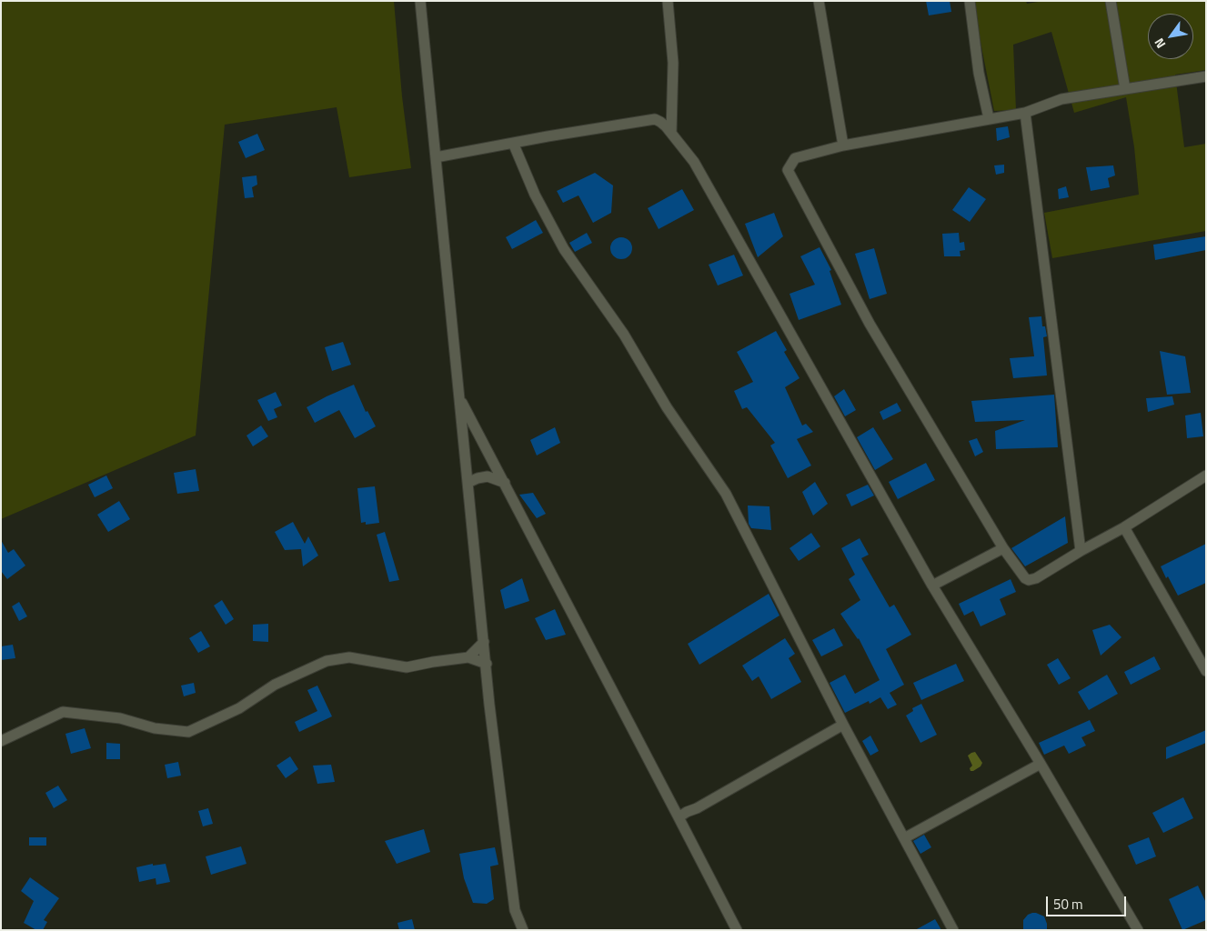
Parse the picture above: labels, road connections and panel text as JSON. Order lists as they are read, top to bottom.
{
  "scale_bar": "50 m",
  "north": "bottom left"
}
